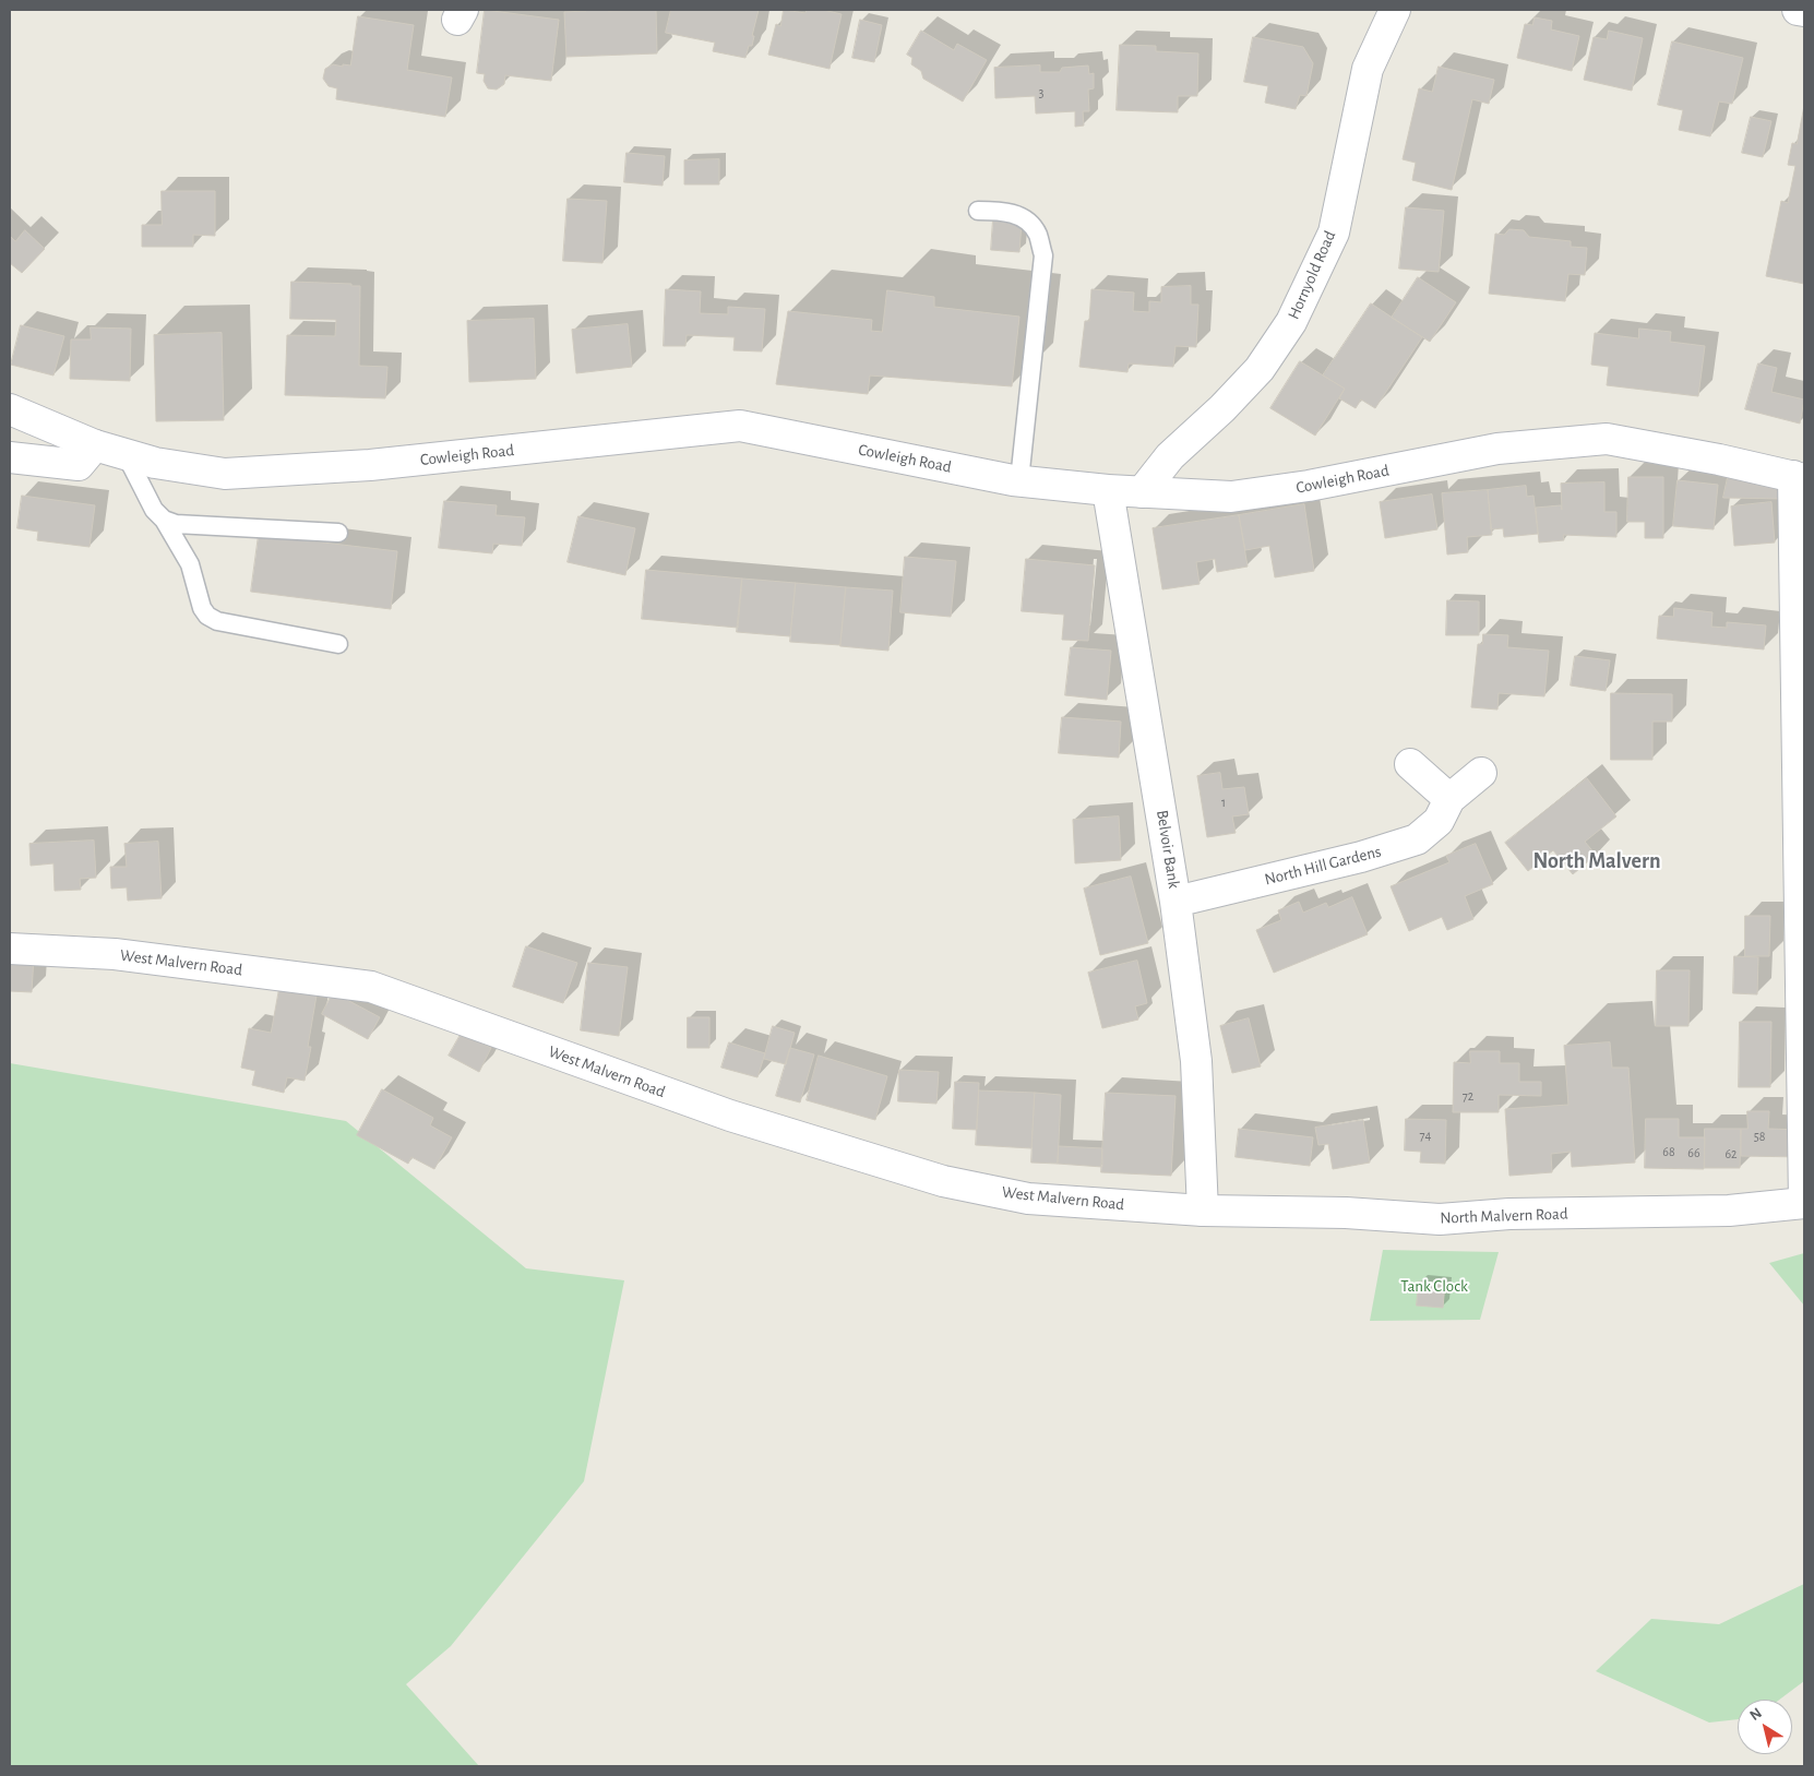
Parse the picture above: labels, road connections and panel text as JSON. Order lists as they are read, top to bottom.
{
  "streets": {
    "main road": [
      "Hornyold Road",
      "Cowleigh Road",
      "Belvoir Bank",
      "North Hill Gardens",
      "West Malvern Road",
      "North Malvern Road"
    ]
  },
  "crossings": [
    ["Hornyold Road", "Cowleigh Road"],
    ["Cowleigh Road", "Belvoir Bank"],
    ["Belvoir Bank", "North Hill Gardens"],
    ["Belvoir Bank", "West Malvern Road"],
    ["Belvoir Bank", "North Malvern Road"],
    ["West Malvern Road", "North Malvern Road"]
  ],
  "districts": ["North Malvern"],
  "parks": ["Tank Clock"],
  "house_numbers": [
    "3",
    "1",
    "72",
    "74",
    "58",
    "68",
    "66",
    "62"
  ],
  "north": "top left"
}
